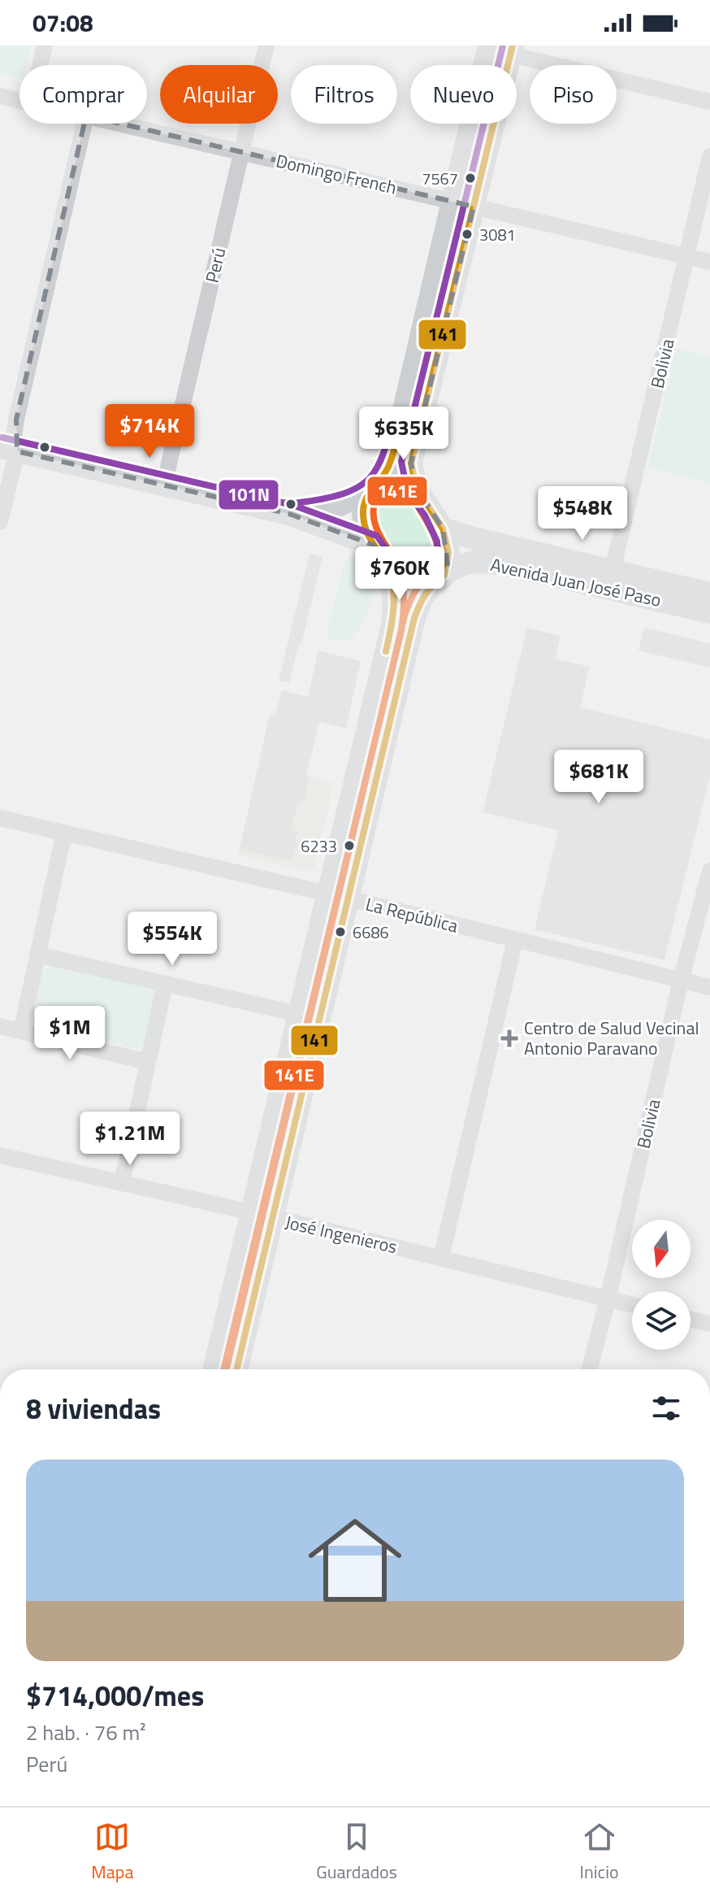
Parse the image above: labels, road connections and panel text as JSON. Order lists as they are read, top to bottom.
{
  "streets": {
    "main road": ["Avenida Juan José Paso"],
    "street": [
      "Domingo French",
      "Perú",
      "Bolivia",
      "La República",
      "José Ingenieros"
    ]
  },
  "crossings": [
    ["Domingo French", "Perú"],
    ["Domingo French", "Bolivia"],
    ["Bolivia", "Avenida Juan José Paso"],
    ["Bolivia", "La República"],
    ["Bolivia", "José Ingenieros"]
  ],
  "places": {
    "other": [
      "7567",
      "3081",
      "6233",
      "6686"
    ],
    "health": ["Centro de Salud Vecinal Antonio Paravano"]
  },
  "lines": ["transit line 141", "transit line 101N", "transit line 141E"],
  "north": "bottom",
  "page": {
    "status": "07:08",
    "chip": [
      "Comprar",
      "Alquilar",
      "Filtros",
      "Nuevo",
      "Piso"
    ],
    "price": [
      "$714K",
      "$635K",
      "$548K",
      "$760K",
      "$681K",
      "$554K",
      "$1M",
      "$1.21M"
    ],
    "heading": "8 viviendas",
    "list": [
      {
        "name": "$714,000/mes",
        "note": "2 hab. · 76 m² · Perú"
      }
    ],
    "tabs": ["Mapa", "Guardados", "Inicio"]
  }
}
